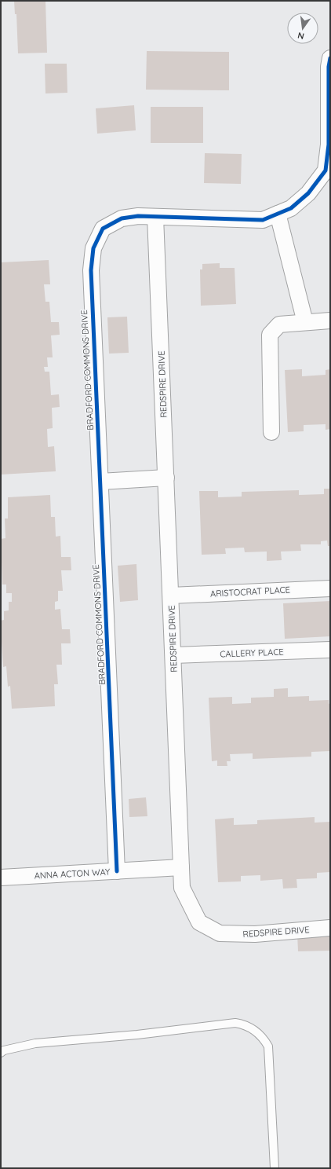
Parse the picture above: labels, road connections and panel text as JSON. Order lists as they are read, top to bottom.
{
  "streets": {
    "street": [
      "BRADFORD COMMONS DRIVE",
      "REDSPIRE DRIVE",
      "ARISTOCRAT PLACE",
      "CALLERY PLACE",
      "ANNA ACTON WAY"
    ]
  },
  "crossings": [
    ["BRADFORD COMMONS DRIVE", "REDSPIRE DRIVE"],
    ["BRADFORD COMMONS DRIVE", "ANNA ACTON WAY"],
    ["REDSPIRE DRIVE", "ARISTOCRAT PLACE"],
    ["REDSPIRE DRIVE", "CALLERY PLACE"],
    ["REDSPIRE DRIVE", "ANNA ACTON WAY"]
  ],
  "north": "bottom"
}
